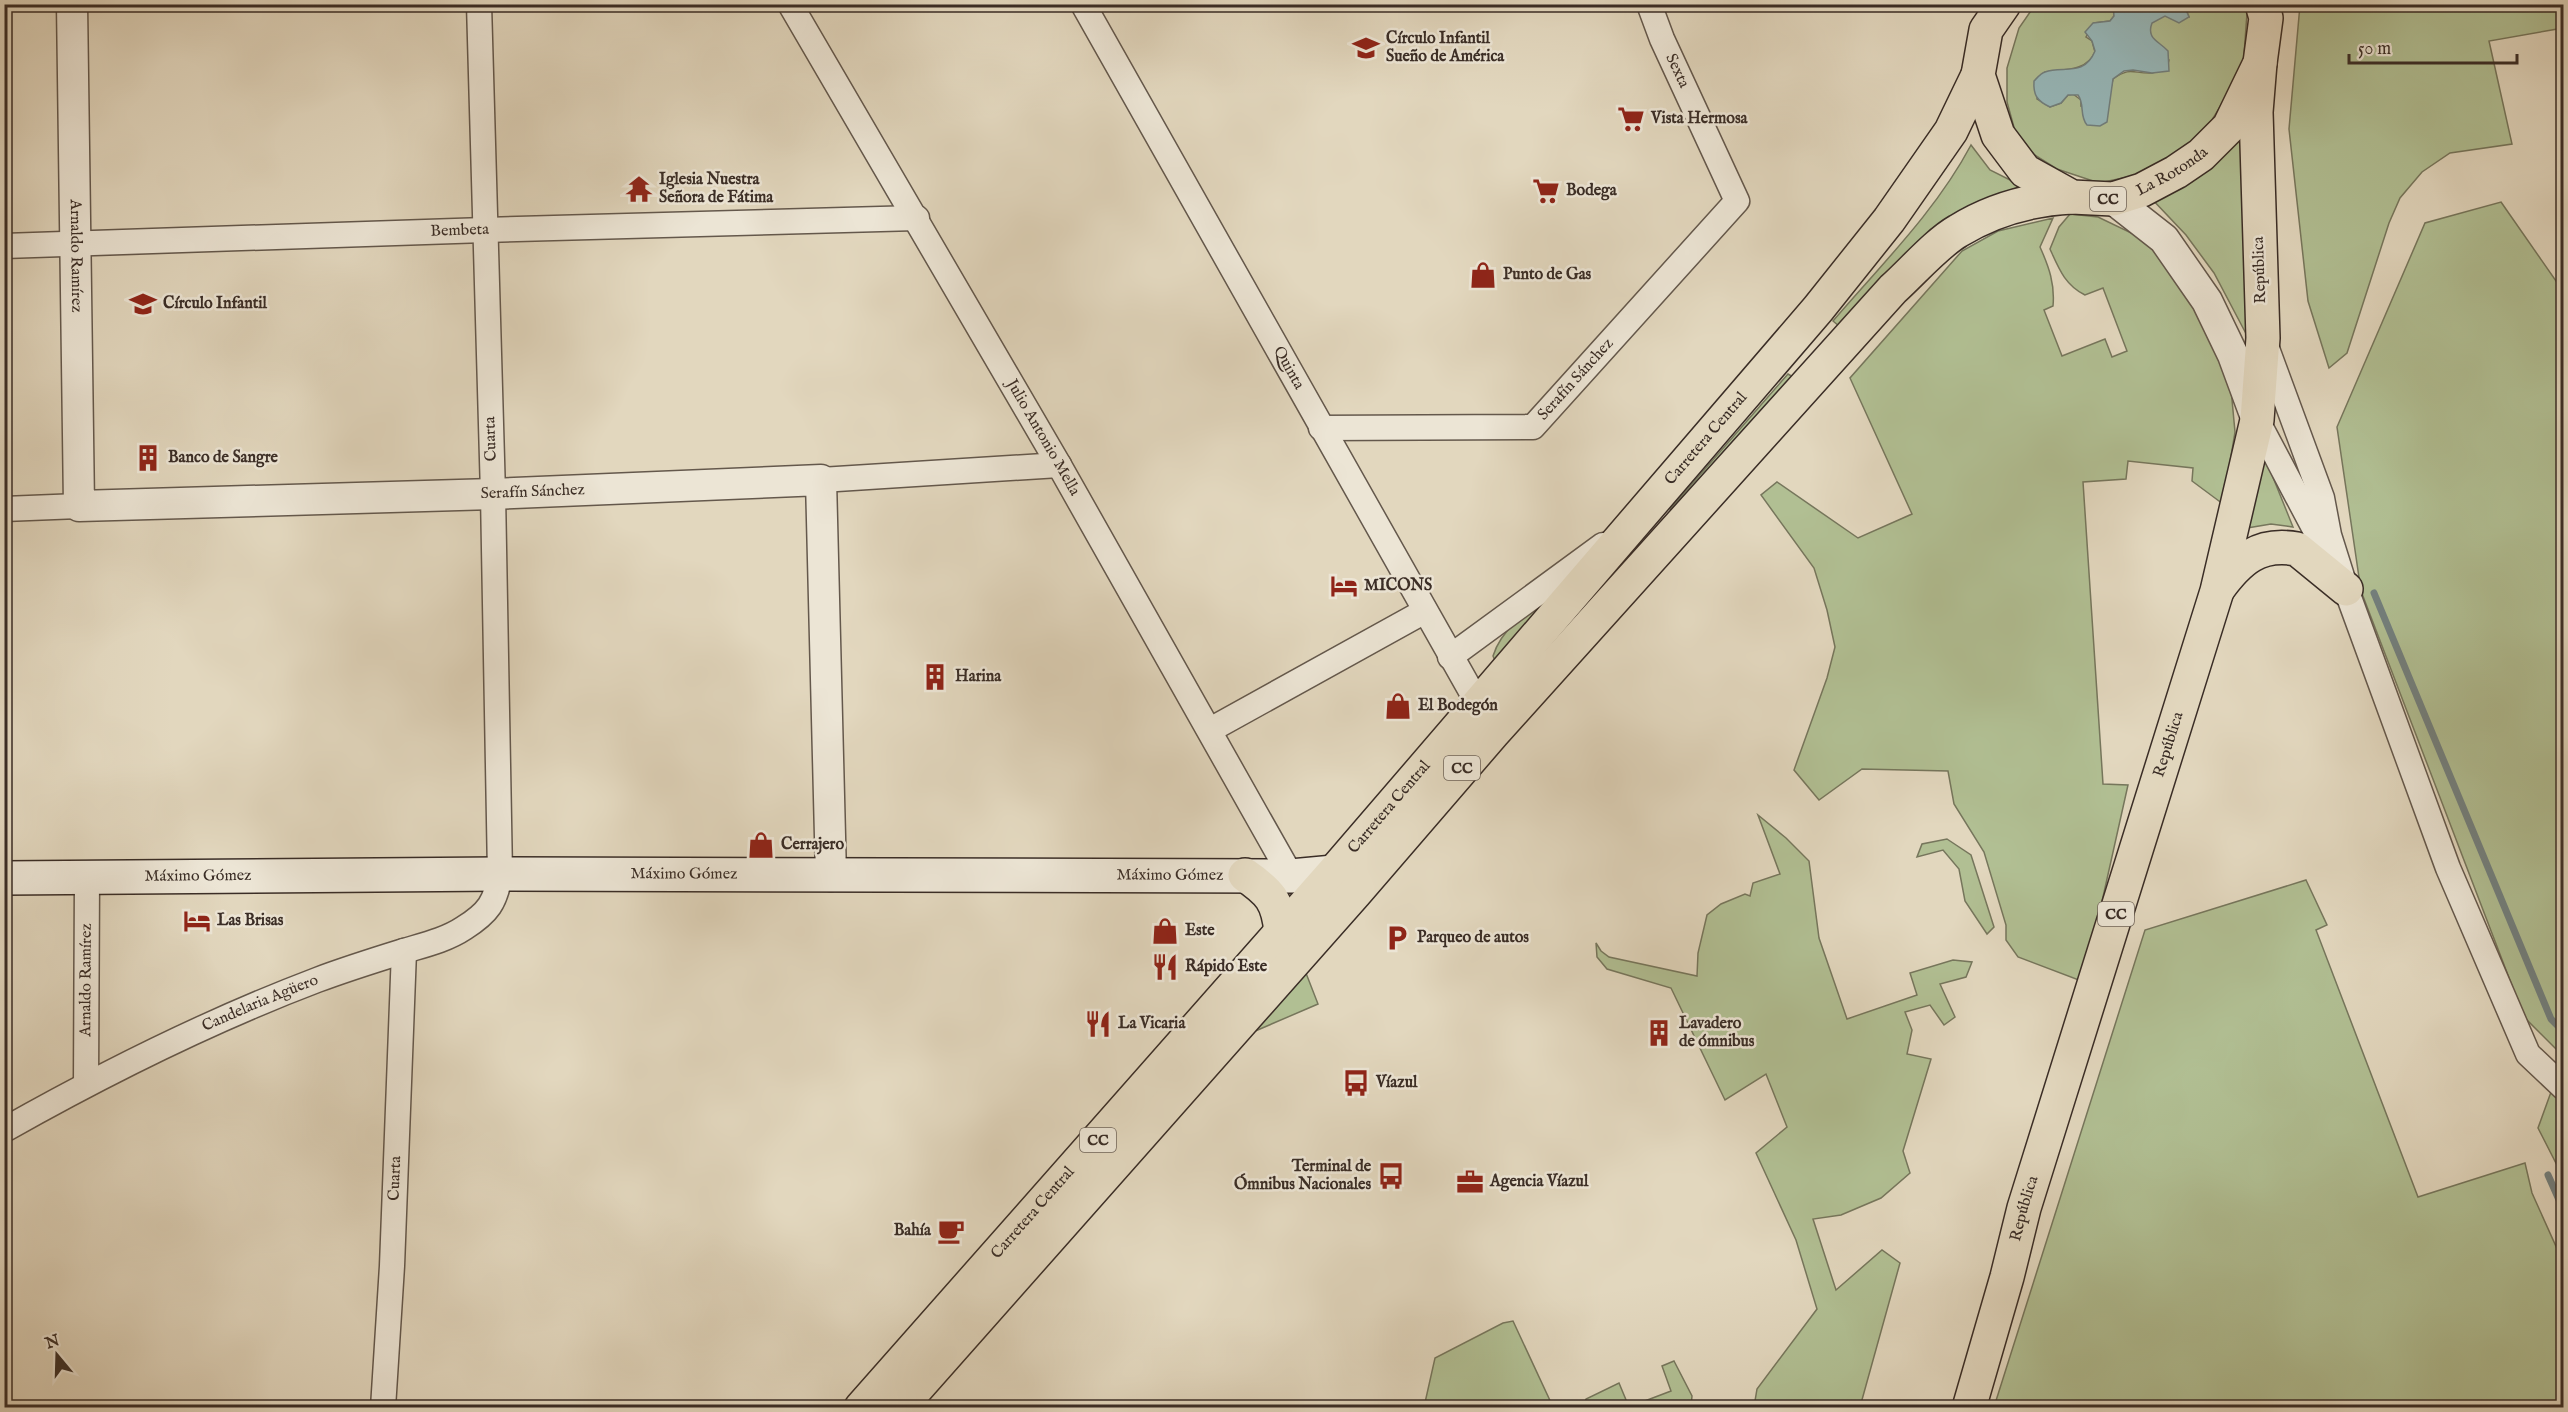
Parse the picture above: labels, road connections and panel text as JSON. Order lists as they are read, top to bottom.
{
  "streets": {
    "main road": [
      "La Rotonda",
      "CC",
      "República",
      "Carretera Central",
      "Máximo Gómez"
    ],
    "street": [
      "Sexta",
      "Bembeta",
      "Arnaldo Ramírez",
      "Quinta",
      "Serafín Sánchez",
      "Julio Antonio Mella",
      "Cuarta",
      "Candelaria Agüero"
    ]
  },
  "crossings": [
    ["Sexta", "Serafín Sánchez"],
    ["La Rotonda", "República"],
    ["La Rotonda", "Carretera Central"],
    ["Bembeta", "Arnaldo Ramírez"],
    ["Bembeta", "Julio Antonio Mella"],
    ["Bembeta", "Cuarta"],
    ["Arnaldo Ramírez", "Serafín Sánchez"],
    ["Arnaldo Ramírez", "Máximo Gómez"],
    ["Arnaldo Ramírez", "Candelaria Agüero"],
    ["Quinta", "Serafín Sánchez"],
    ["Quinta", "Carretera Central"],
    ["Serafín Sánchez", "Julio Antonio Mella"],
    ["Serafín Sánchez", "Cuarta"],
    ["Julio Antonio Mella", "Máximo Gómez"],
    ["Cuarta", "Máximo Gómez"],
    ["Cuarta", "Candelaria Agüero"],
    ["Carretera Central", "Máximo Gómez"],
    ["Máximo Gómez", "Candelaria Agüero"]
  ],
  "places": {
    "school or university": ["Círculo Infantil Sueño de América", "Círculo Infantil"],
    "supermarket": ["Vista Hermosa", "Bodega"],
    "temple": ["Iglesia Nuestra Señora de Fátima"],
    "shop": [
      "Punto de Gas",
      "El Bodegón",
      "Cerrajero",
      "Este"
    ],
    "building": ["Banco de Sangre", "Harina", "Lavadero de ómnibus"],
    "hotel": ["MICONS", "Las Brisas"],
    "parking": ["Parqueo de autos"],
    "restaurant": ["Rápido Este", "La Vicaria"],
    "bus stop": ["Víazul", "Terminal de Ómnibus Nacionales"],
    "office": ["Agencia Víazul"],
    "cafe": ["Bahía"]
  },
  "scale_bar": "50 m",
  "north": "top"
}
